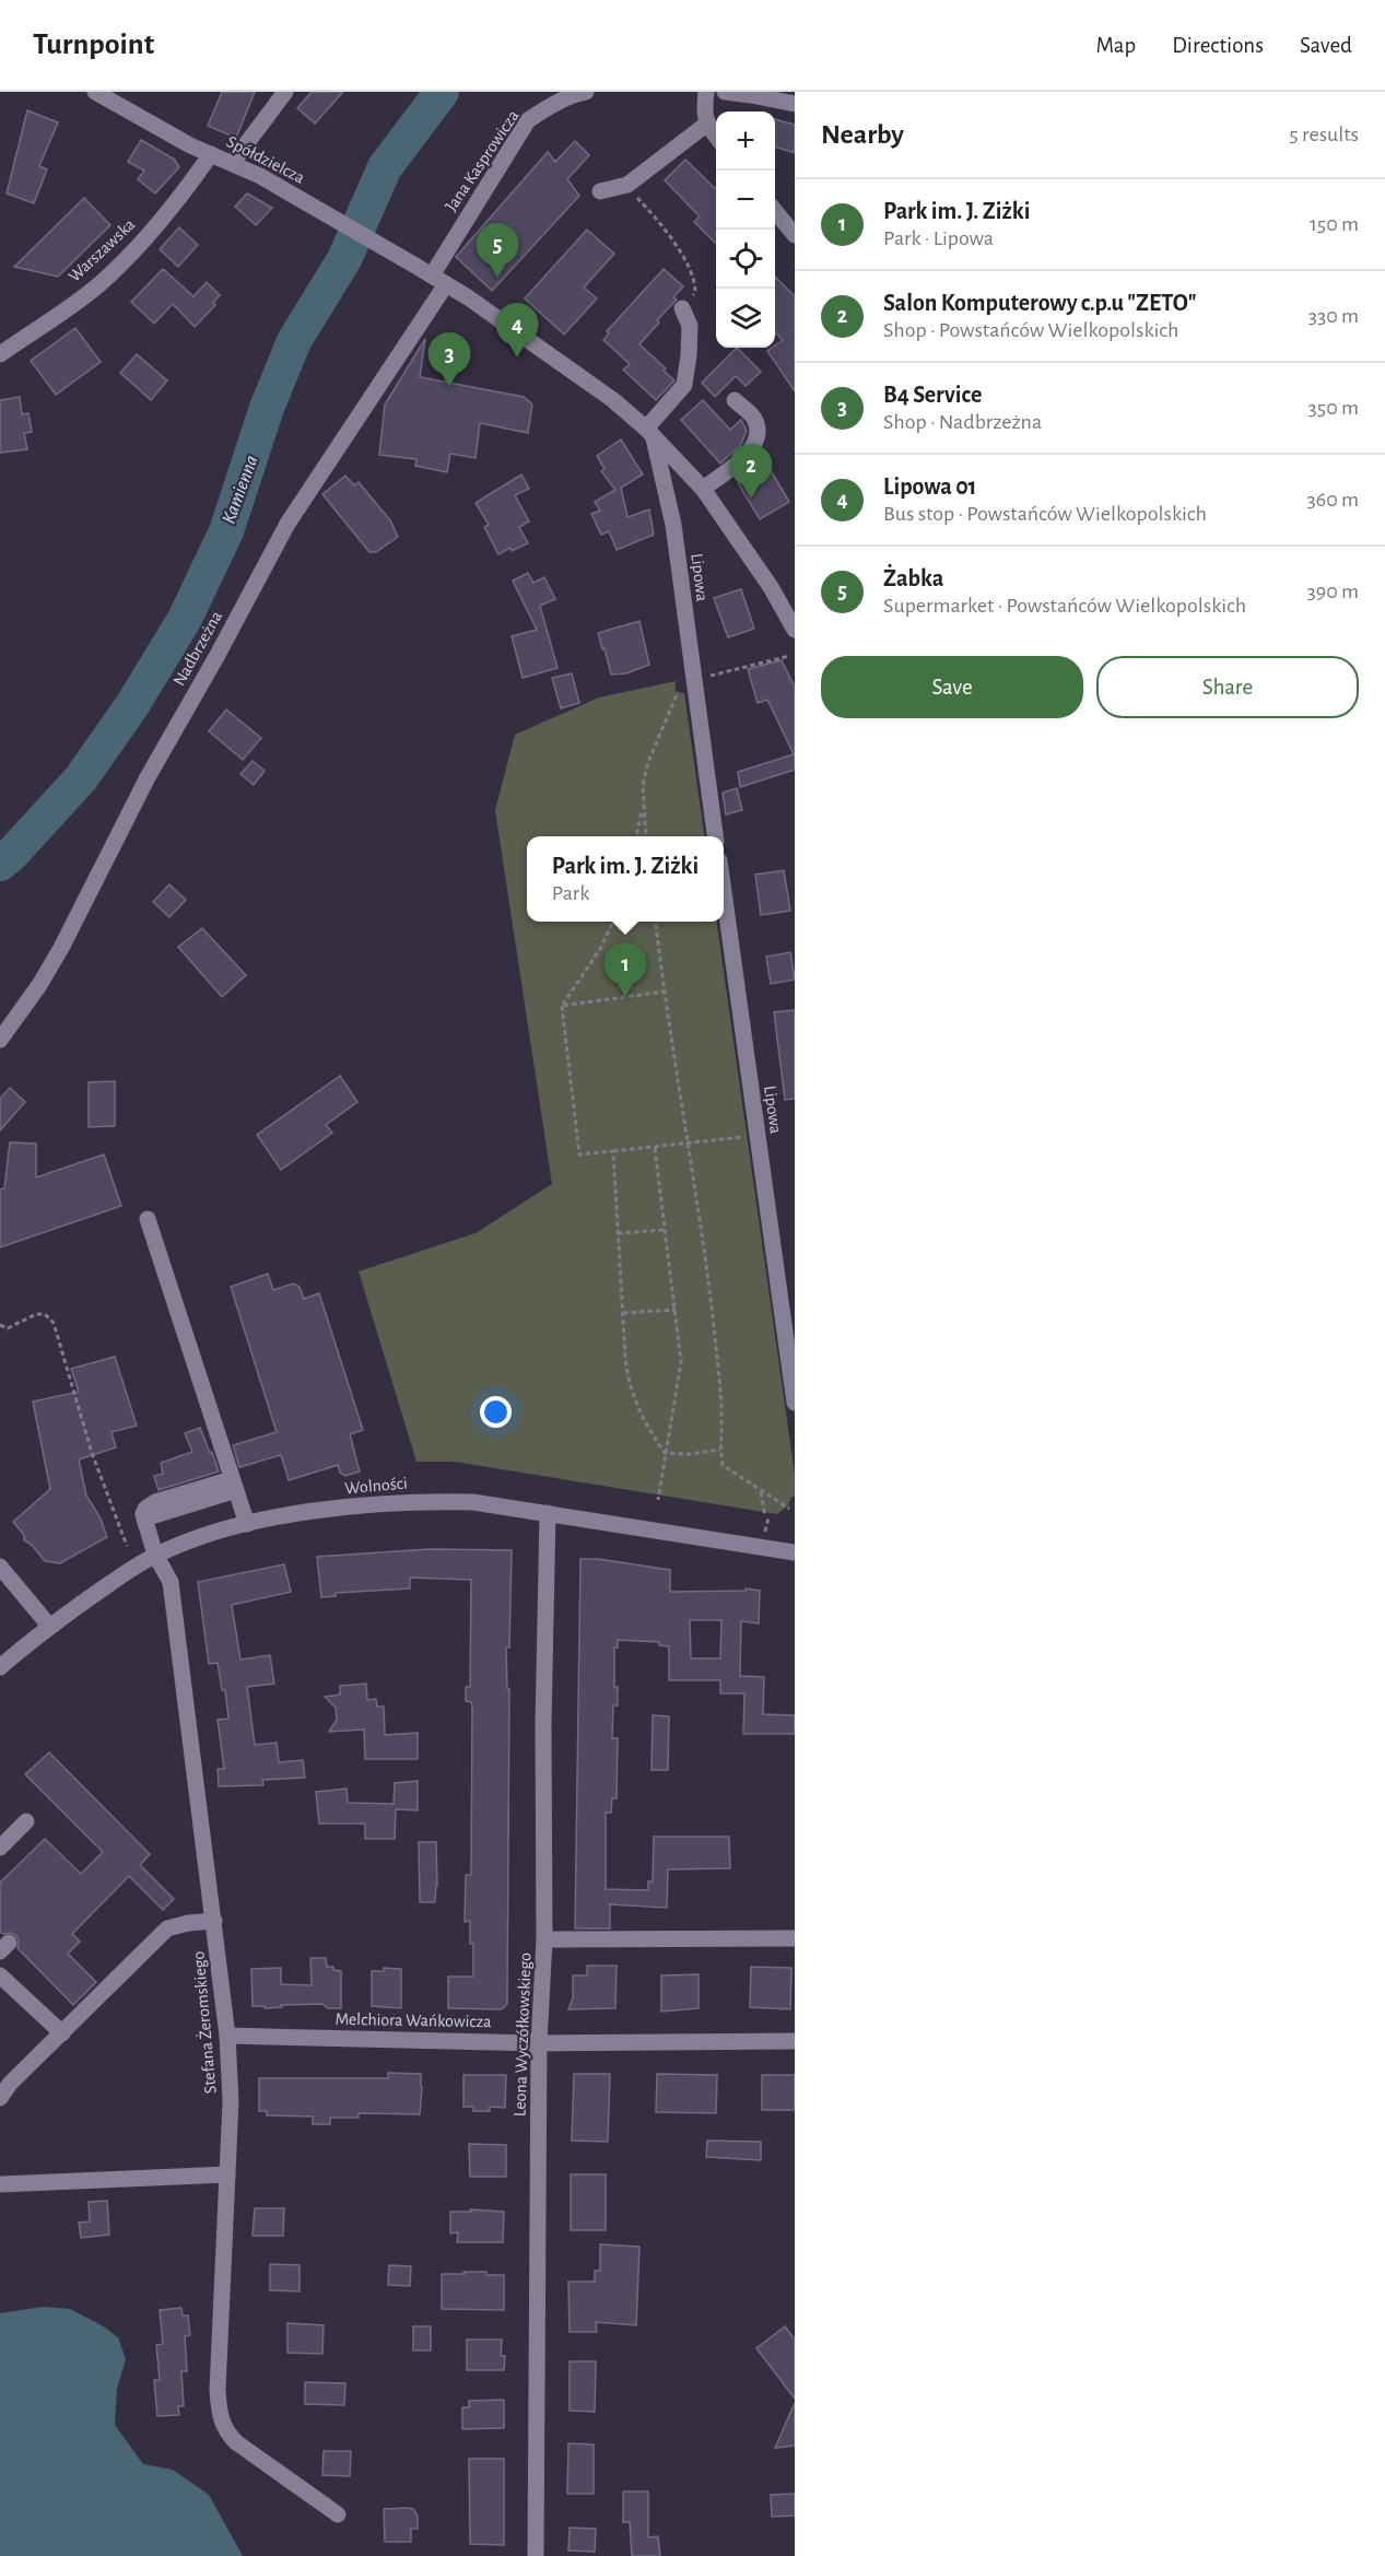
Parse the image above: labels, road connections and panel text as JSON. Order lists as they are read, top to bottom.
{
  "streets": {
    "street": [
      "Spółdzielcza",
      "Jana Kasprowicza",
      "Warszawska",
      "Lipowa",
      "Nadbrzeżna",
      "Wolności",
      "Melchiora Wańkowicza",
      "Stefana Żeromskiego",
      "Leona Wyczółkowskiego"
    ]
  },
  "crossings": [
    ["Spółdzielcza", "Jana Kasprowicza"],
    ["Spółdzielcza", "Warszawska"],
    ["Spółdzielcza", "Lipowa"],
    ["Spółdzielcza", "Nadbrzeżna"],
    ["Jana Kasprowicza", "Nadbrzeżna"],
    ["Wolności", "Stefana Żeromskiego"],
    ["Wolności", "Leona Wyczółkowskiego"],
    ["Melchiora Wańkowicza", "Stefana Żeromskiego"],
    ["Melchiora Wańkowicza", "Leona Wyczółkowskiego"]
  ],
  "water": ["Kamienna"],
  "page": {
    "header": "Turnpoint",
    "nav": ["Map", "Directions", "Saved"],
    "heading": ["Nearby", "5 results"],
    "map_buttons": ["+", "−"],
    "list": [
      {
        "mark": "1",
        "name": "Park im. J. Ziżki",
        "note": "Park · Lipowa",
        "value": "150 m"
      },
      {
        "mark": "2",
        "name": "Salon Komputerowy c.p.u \"ZETO\"",
        "note": "Shop · Powstańców Wielkopolskich",
        "value": "330 m"
      },
      {
        "mark": "3",
        "name": "B4 Service",
        "note": "Shop · Nadbrzeżna",
        "value": "350 m"
      },
      {
        "mark": "4",
        "name": "Lipowa 01",
        "note": "Bus stop · Powstańców Wielkopolskich",
        "value": "360 m"
      },
      {
        "mark": "5",
        "name": "Żabka",
        "note": "Supermarket · Powstańców Wielkopolskich",
        "value": "390 m"
      }
    ],
    "pins": [
      "5",
      "4",
      "3",
      "2",
      "1"
    ],
    "buttons": ["Save", "Share"],
    "popup": ["Park im. J. Ziżki", "Park"]
  }
}
